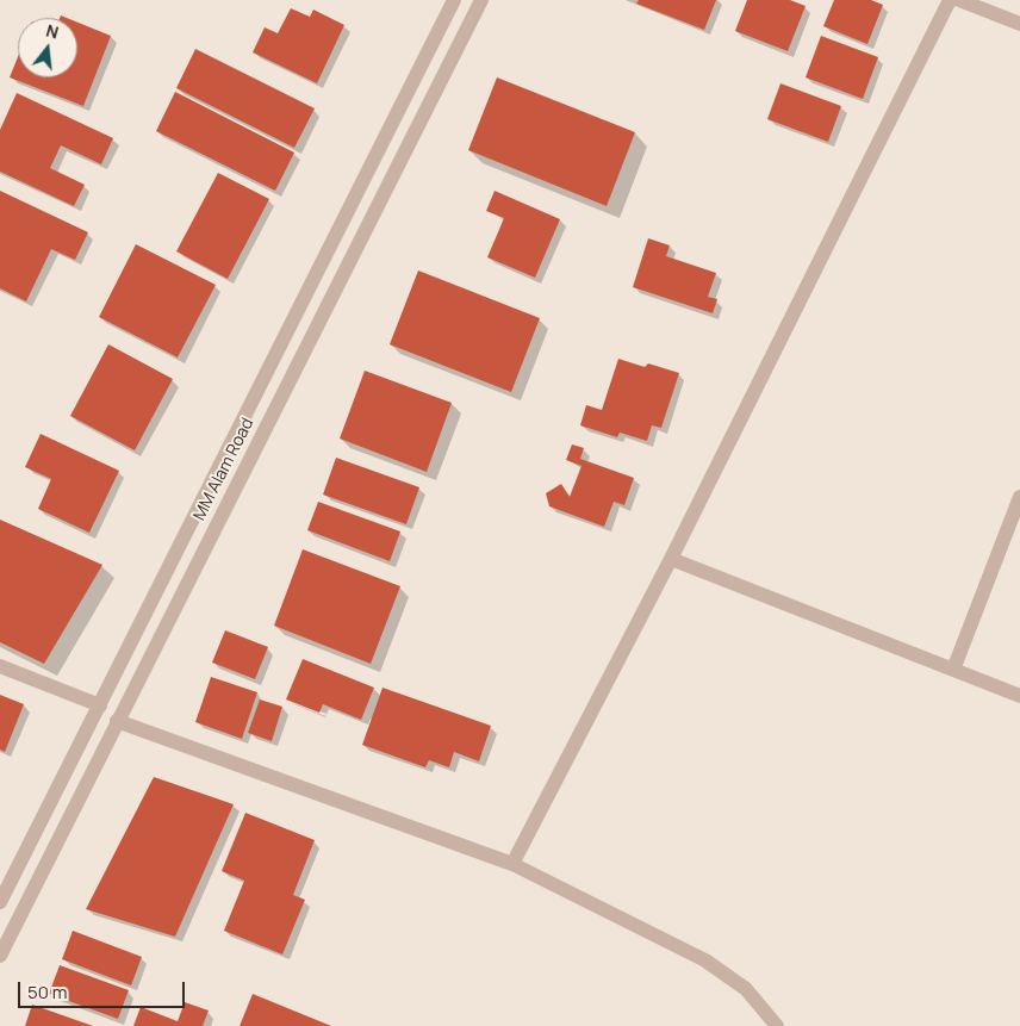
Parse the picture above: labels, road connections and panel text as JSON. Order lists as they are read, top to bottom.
{
  "streets": {
    "street": ["MM Alam Road"]
  },
  "scale_bar": "50 m",
  "north": "top"
}
